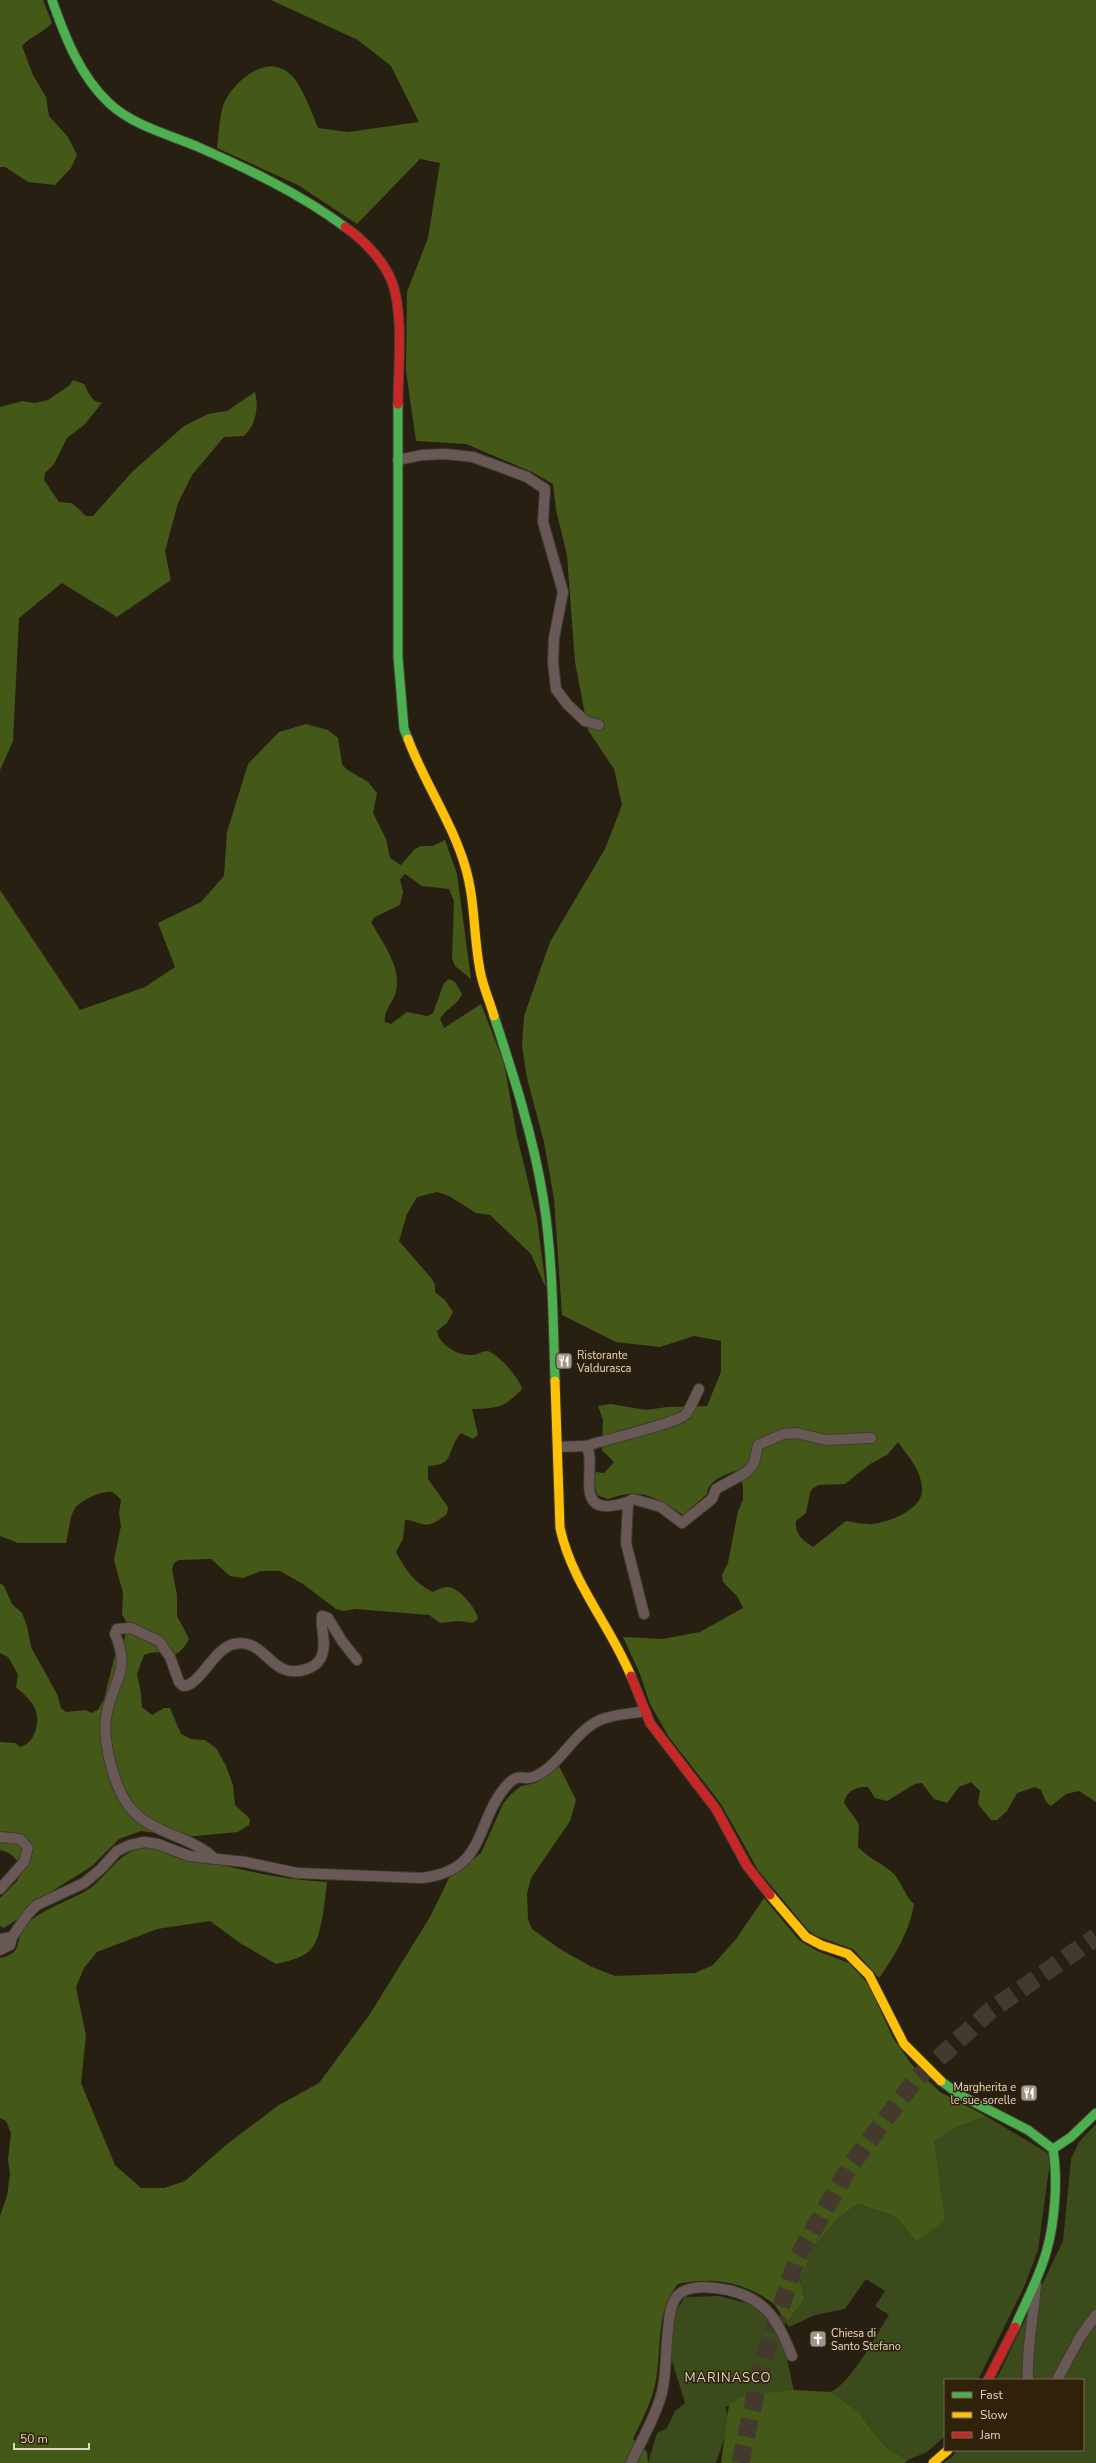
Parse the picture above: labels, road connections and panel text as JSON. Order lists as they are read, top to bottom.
{
  "districts": ["MARINASCO"],
  "places": {
    "restaurant": ["Ristorante Valdurasca", "Margherita e le sue sorelle"],
    "church": ["Chiesa di Santo Stefano"]
  },
  "legend": ["Fast", "Slow", "Jam"],
  "scale_bar": "50 m"
}
